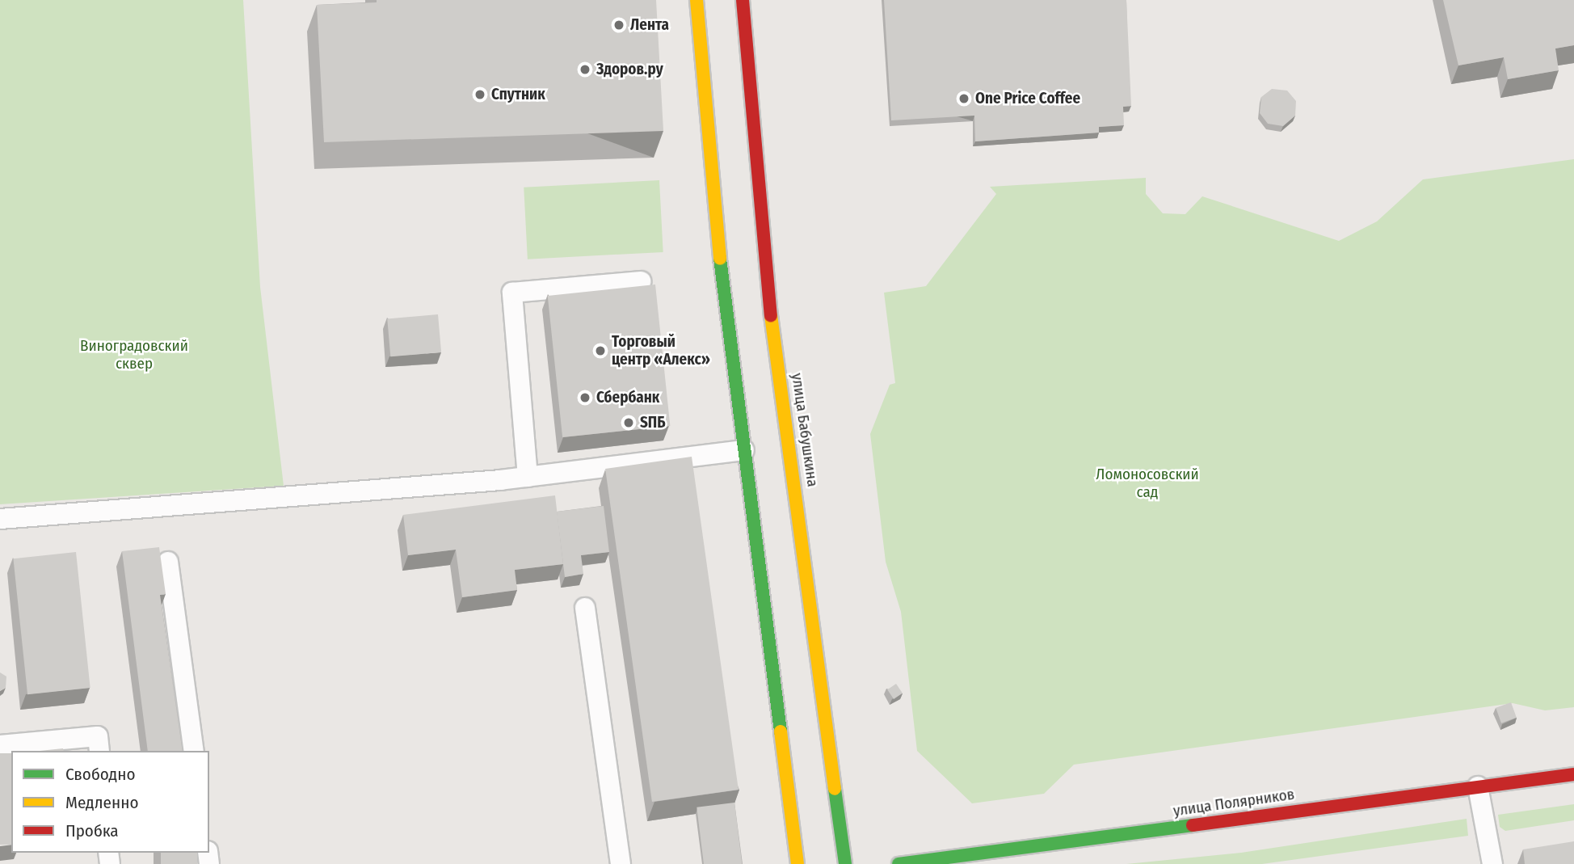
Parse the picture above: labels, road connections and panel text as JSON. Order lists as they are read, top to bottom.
{
  "streets": {
    "street": ["улица Бабушкина", "улица Полярников"]
  },
  "parks": ["Виноградовский сквер", "Ломоносовский сад"],
  "places": [
    "Лента",
    "Здоров.ру",
    "Спутник",
    "One Price Coffee",
    "Торговый центр «Алекс»",
    "Сбербанк",
    "SПБ"
  ],
  "legend": ["Свободно", "Медленно", "Пробка"]
}
